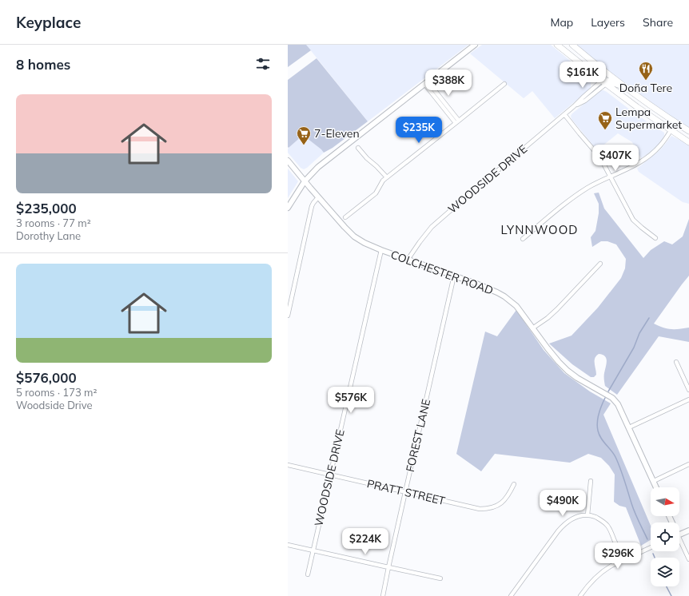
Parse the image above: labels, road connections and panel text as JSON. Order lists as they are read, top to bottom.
{
  "streets": {
    "street": [
      "WOODSIDE DRIVE",
      "COLCHESTER ROAD",
      "FOREST LANE",
      "PRATT STREET"
    ]
  },
  "crossings": [
    ["WOODSIDE DRIVE", "COLCHESTER ROAD"],
    ["WOODSIDE DRIVE", "PRATT STREET"],
    ["COLCHESTER ROAD", "FOREST LANE"],
    ["FOREST LANE", "PRATT STREET"]
  ],
  "districts": ["LYNNWOOD"],
  "places": {
    "restaurant": ["Doña Tere"],
    "supermarket": ["Lempa Supermarket", "7-Eleven"]
  },
  "north": "right",
  "page": {
    "header": "Keyplace",
    "nav": ["Map", "Layers", "Share"],
    "heading": "8 homes",
    "price": [
      "$161K",
      "$388K",
      "$235K",
      "$407K",
      "$576K",
      "$490K",
      "$224K",
      "$296K"
    ],
    "list": [
      {
        "name": "$235,000",
        "note": "3 rooms · 77 m² · Dorothy Lane"
      },
      {
        "name": "$576,000",
        "note": "5 rooms · 173 m² · Woodside Drive"
      }
    ]
  }
}
